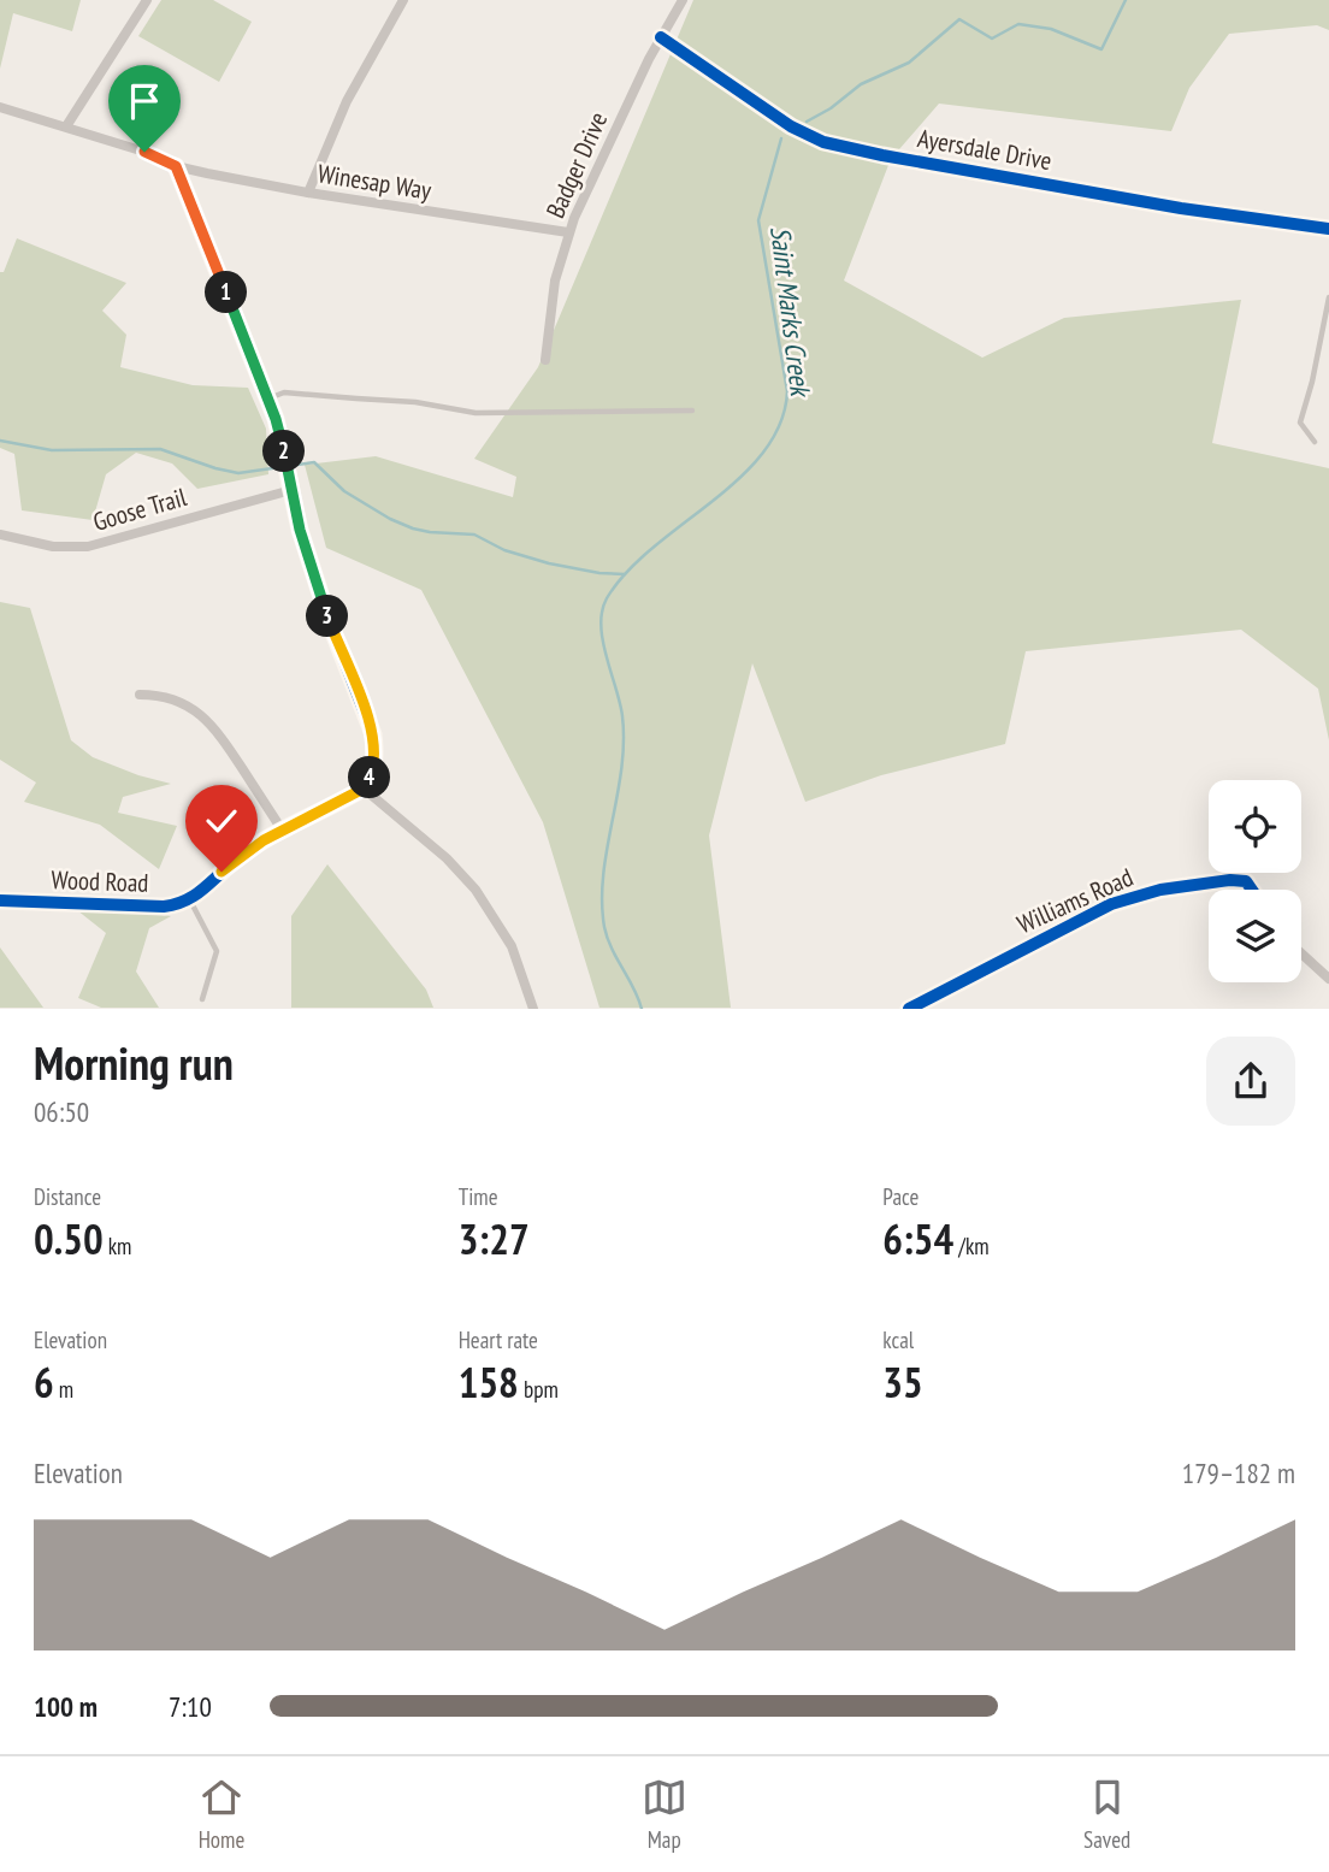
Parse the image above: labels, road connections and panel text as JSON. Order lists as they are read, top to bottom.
{
  "streets": {
    "street": [
      "Ayersdale Drive",
      "Badger Drive",
      "Winesap Way",
      "Goose Trail",
      "Wood Road",
      "Williams Road"
    ]
  },
  "crossings": [
    ["Ayersdale Drive", "Badger Drive"],
    ["Badger Drive", "Winesap Way"]
  ],
  "water": ["Saint Marks Creek"],
  "page": {
    "pins": [
      "1",
      "2",
      "3",
      "4"
    ],
    "heading": ["Morning run", "06:50"],
    "stats": [
      ["Distance", "0.50 km"],
      ["Time", "3:27"],
      ["Pace", "6:54 /km"],
      ["Elevation", "6 m"],
      ["Heart rate", "158 bpm"],
      ["kcal", "35"]
    ],
    "chart": ["Elevation", "179–182 m"],
    "list": [
      {
        "name": "100 m",
        "note": "7:10"
      }
    ],
    "tabs": ["Home", "Map", "Saved"]
  }
}
